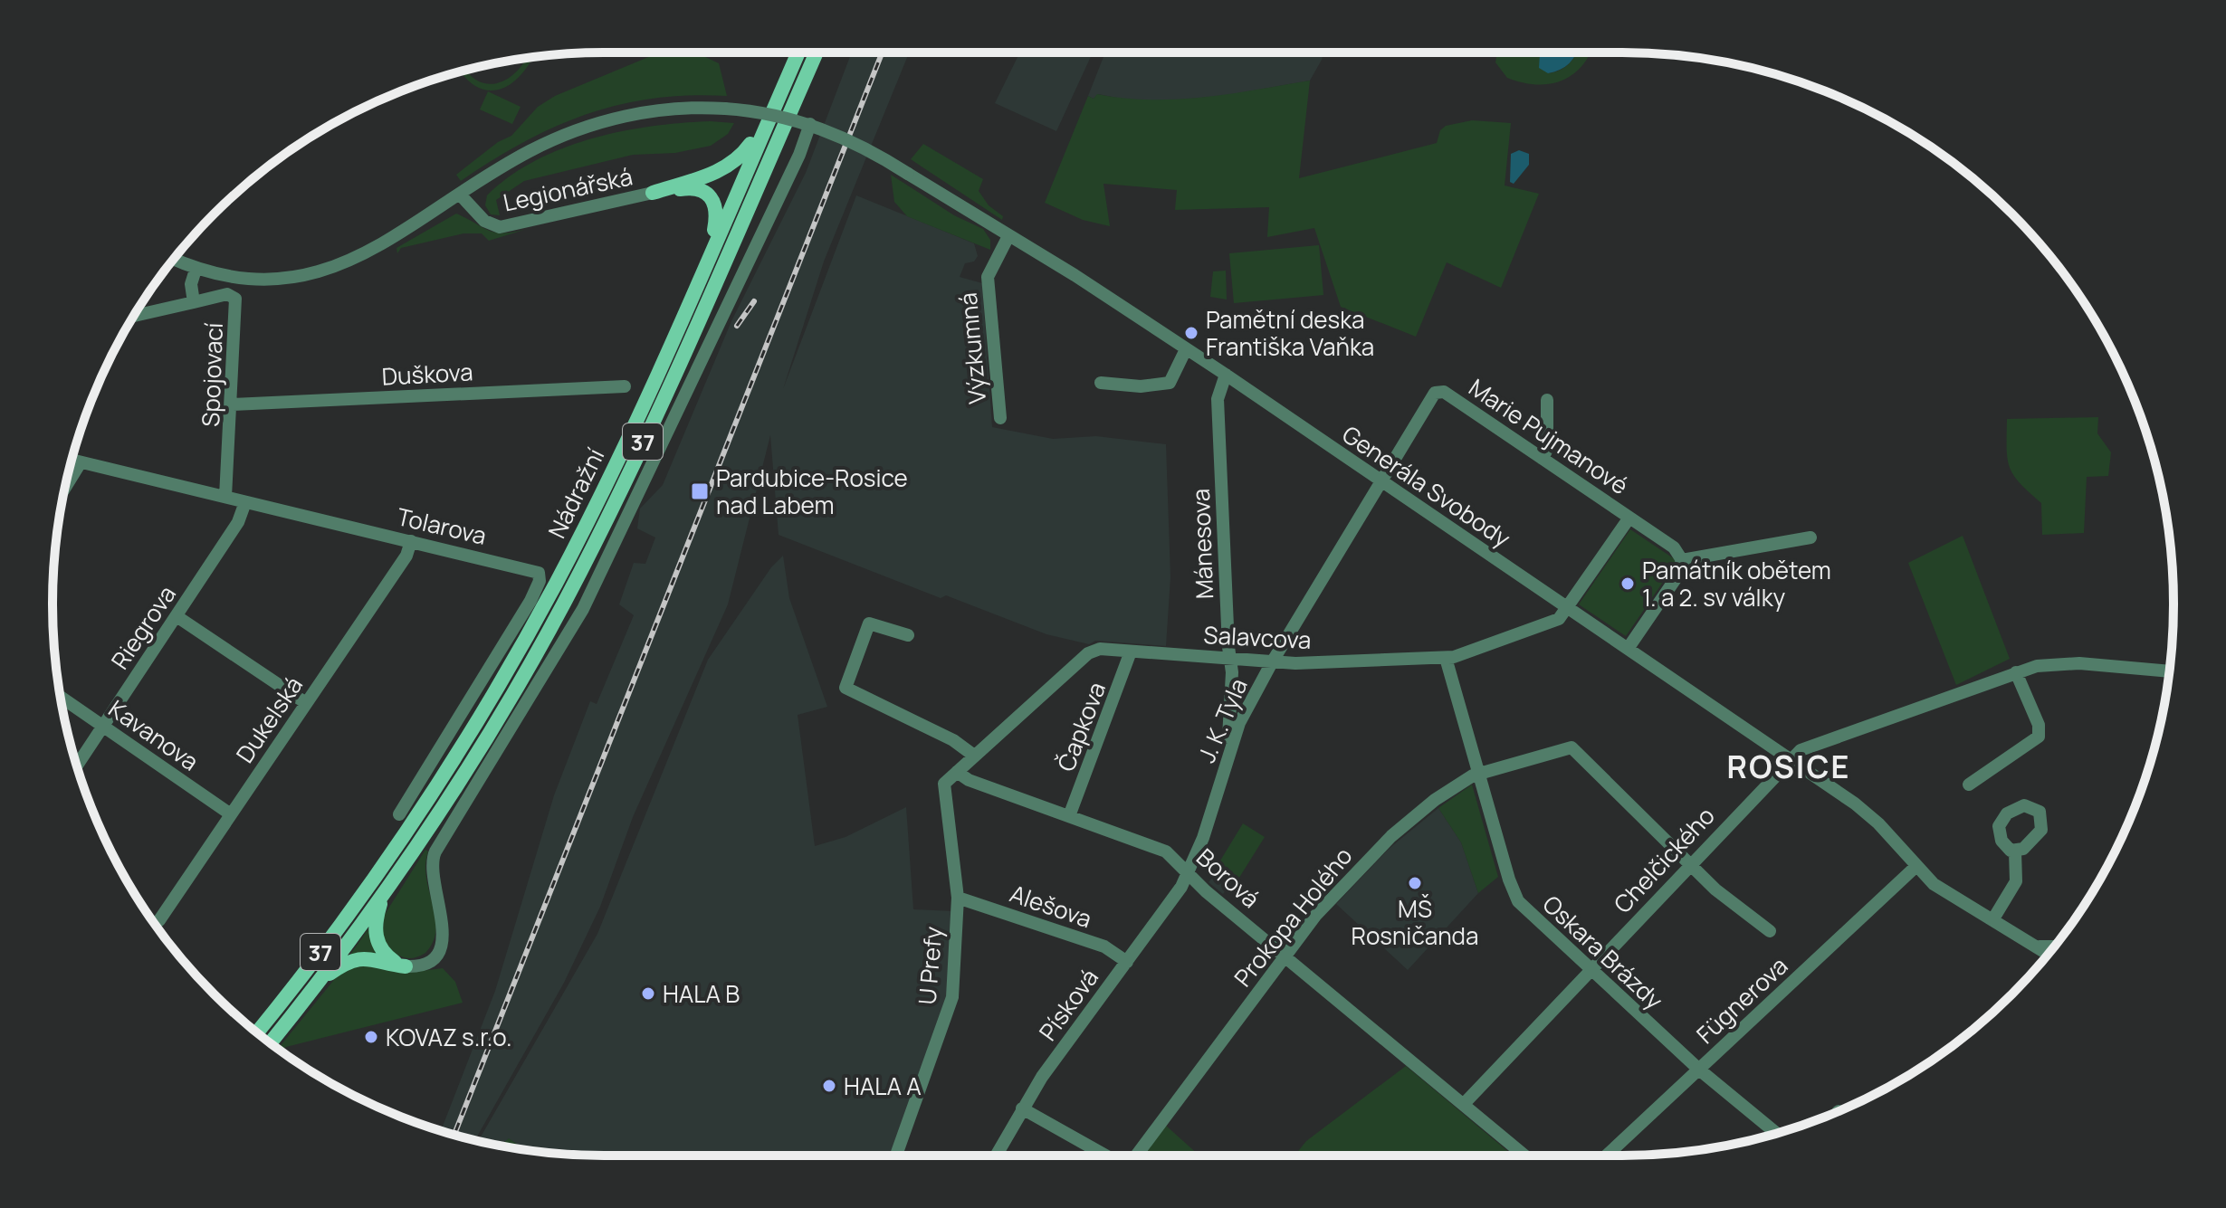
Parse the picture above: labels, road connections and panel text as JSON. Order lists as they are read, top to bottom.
{
  "streets": {
    "main road": ["37", "Nádražní"],
    "street": [
      "Legionářská",
      "Výzkumná",
      "Duškova",
      "Spojovací",
      "Marie Pujmanové",
      "Generála Svobody",
      "Tolarova",
      "Mánesova",
      "Riegrova",
      "Salavcova",
      "Dukelská",
      "J. K. Tyla",
      "Čapkova",
      "Kavanova",
      "Chelčického",
      "Borová",
      "Alešova",
      "Prokopa Holého",
      "Oskara Brázdy",
      "U Prefy",
      "Fügnerova",
      "Písková"
    ]
  },
  "crossings": [
    ["Legionářská", "Generála Svobody"],
    ["Výzkumná", "Generála Svobody"],
    ["Duškova", "Spojovací"],
    ["Spojovací", "Tolarova"],
    ["Marie Pujmanové", "Generála Svobody"],
    ["Marie Pujmanové", "J. K. Tyla"],
    ["37", "Nádražní"],
    ["Generála Svobody", "Mánesova"],
    ["Generála Svobody", "Salavcova"],
    ["Generála Svobody", "J. K. Tyla"],
    ["Generála Svobody", "Chelčického"],
    ["Generála Svobody", "Fügnerova"],
    ["Tolarova", "Riegrova"],
    ["Tolarova", "Dukelská"],
    ["Mánesova", "Salavcova"],
    ["Mánesova", "J. K. Tyla"],
    ["Riegrova", "Kavanova"],
    ["Salavcova", "J. K. Tyla"],
    ["Salavcova", "Čapkova"],
    ["Salavcova", "Borová"],
    ["Salavcova", "Oskara Brázdy"],
    ["Salavcova", "U Prefy"],
    ["Dukelská", "Kavanova"],
    ["J. K. Tyla", "Borová"],
    ["J. K. Tyla", "Písková"],
    ["Čapkova", "Borová"],
    ["Chelčického", "Borová"],
    ["Chelčického", "Prokopa Holého"],
    ["Chelčického", "Oskara Brázdy"],
    ["Borová", "Prokopa Holého"],
    ["Borová", "U Prefy"],
    ["Borová", "Písková"],
    ["Alešova", "U Prefy"],
    ["Alešova", "Písková"],
    ["Prokopa Holého", "Oskara Brázdy"],
    ["Oskara Brázdy", "Fügnerova"]
  ],
  "districts": ["ROSICE"],
  "places": {
    "other": [
      "Pamětní deska Františka Vaňka",
      "Památník obětem 1. a 2. sv války",
      "MŠ Rosničanda",
      "HALA B",
      "KOVAZ s.r.o.",
      "HALA A"
    ],
    "transit": ["Pardubice-Rosice nad Labem"]
  }
}
